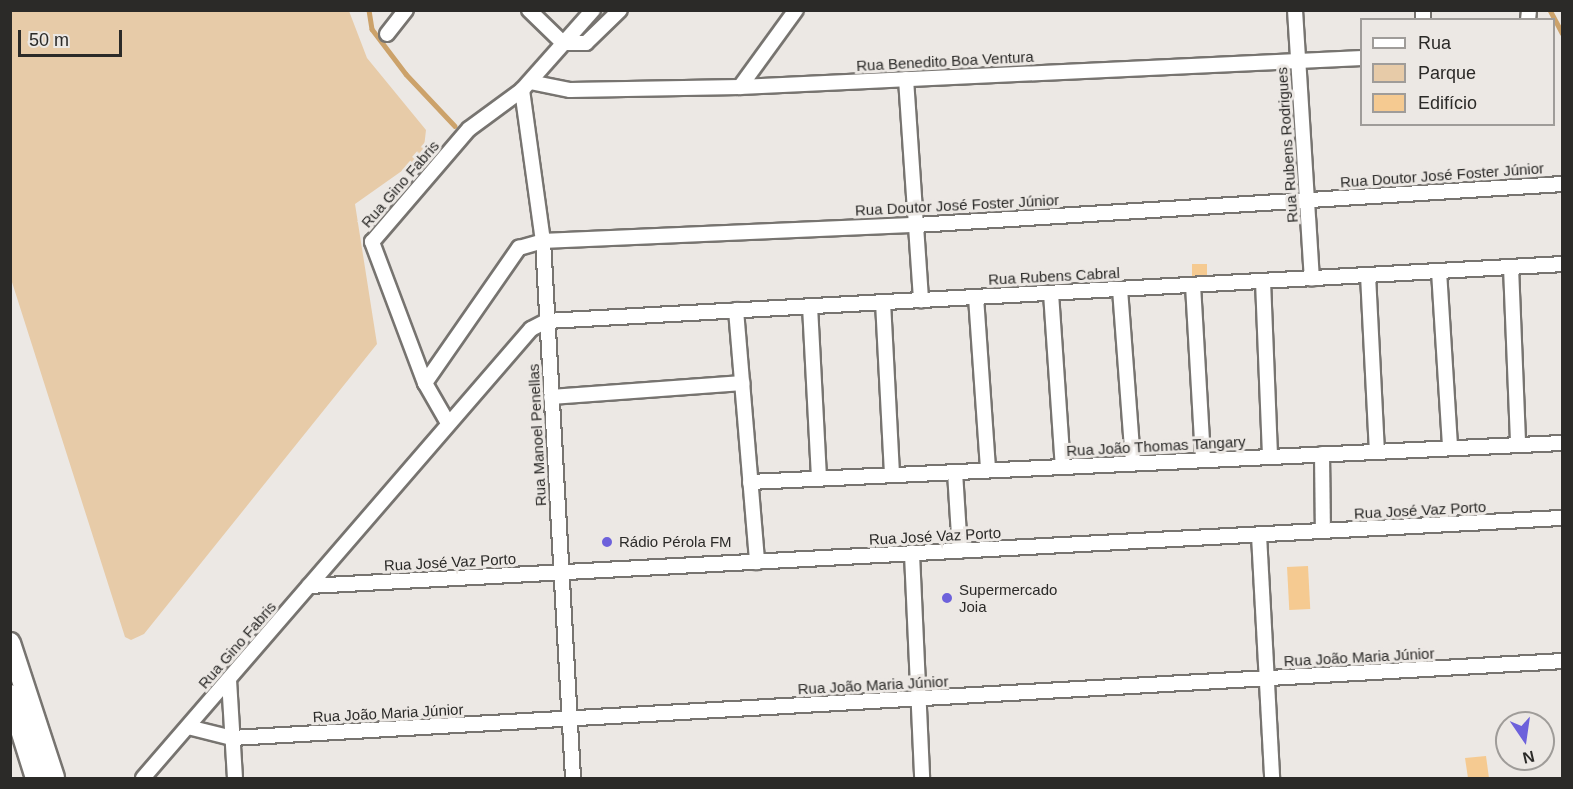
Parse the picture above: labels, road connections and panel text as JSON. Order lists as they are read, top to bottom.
{
  "streets": {
    "street": [
      "Rua Benedito Boa Ventura",
      "Rua Rubens Rodrigues",
      "Rua Doutor José Foster Júnior",
      "Rua Gino Fabris",
      "Rua Rubens Cabral",
      "Rua Manoel Penellas",
      "Rua João Thomas Tangary",
      "Rua José Vaz Porto",
      "Rua João Maria Júnior"
    ]
  },
  "crossings": [
    ["Rua Benedito Boa Ventura", "Rua Rubens Rodrigues"],
    ["Rua Benedito Boa Ventura", "Rua Gino Fabris"],
    ["Rua Benedito Boa Ventura", "Rua Manoel Penellas"],
    ["Rua Rubens Rodrigues", "Rua Doutor José Foster Júnior"],
    ["Rua Rubens Rodrigues", "Rua Rubens Cabral"],
    ["Rua Doutor José Foster Júnior", "Rua Gino Fabris"],
    ["Rua Doutor José Foster Júnior", "Rua Manoel Penellas"],
    ["Rua Gino Fabris", "Rua Rubens Cabral"],
    ["Rua Gino Fabris", "Rua Manoel Penellas"],
    ["Rua Gino Fabris", "Rua José Vaz Porto"],
    ["Rua Gino Fabris", "Rua João Maria Júnior"],
    ["Rua Rubens Cabral", "Rua Manoel Penellas"],
    ["Rua Manoel Penellas", "Rua José Vaz Porto"],
    ["Rua Manoel Penellas", "Rua João Maria Júnior"]
  ],
  "places": ["Rádio Pérola FM", "Supermercado Joia"],
  "legend": ["Rua", "Parque", "Edifício"],
  "scale_bar": "50 m",
  "north": "bottom"
}
